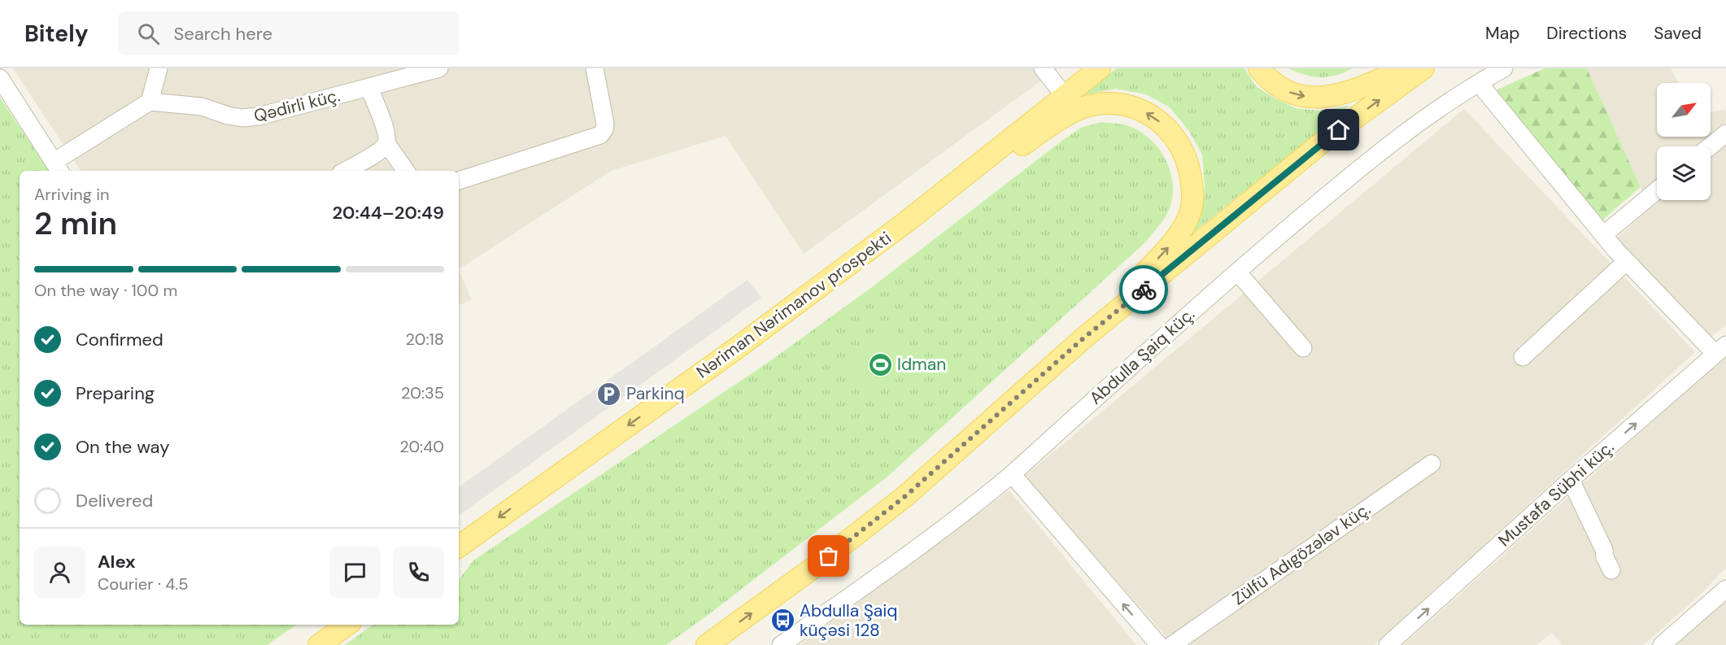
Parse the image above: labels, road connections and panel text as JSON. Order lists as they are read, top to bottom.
{
  "streets": {
    "main road": ["Nəriman Nərimanov prospekti"],
    "street": [
      "Qədirli küç.",
      "Abdulla Şaiq küç.",
      "Mustafa Sübhi küç.",
      "Zülfü Adıgözələv küç."
    ]
  },
  "one_way": ["Nəriman Nərimanov prospekti"],
  "places": {
    "sports": ["Idman"],
    "parking": ["Parkinq"],
    "bus stop": ["Abdulla Şaiq küçəsi 128"]
  },
  "north": "top right",
  "page": {
    "header": "Bitely",
    "search": "Search here",
    "nav": ["Map", "Directions", "Saved"],
    "heading": ["2 min", "Arriving in", "20:44–20:49"],
    "panel": ["Alex", "Courier · 4.5"],
    "bar": "On the way · 100 m",
    "list": [
      ["Confirmed", "20:18"],
      ["Preparing", "20:35"],
      ["On the way", "20:40"],
      "Delivered"
    ]
  }
}
